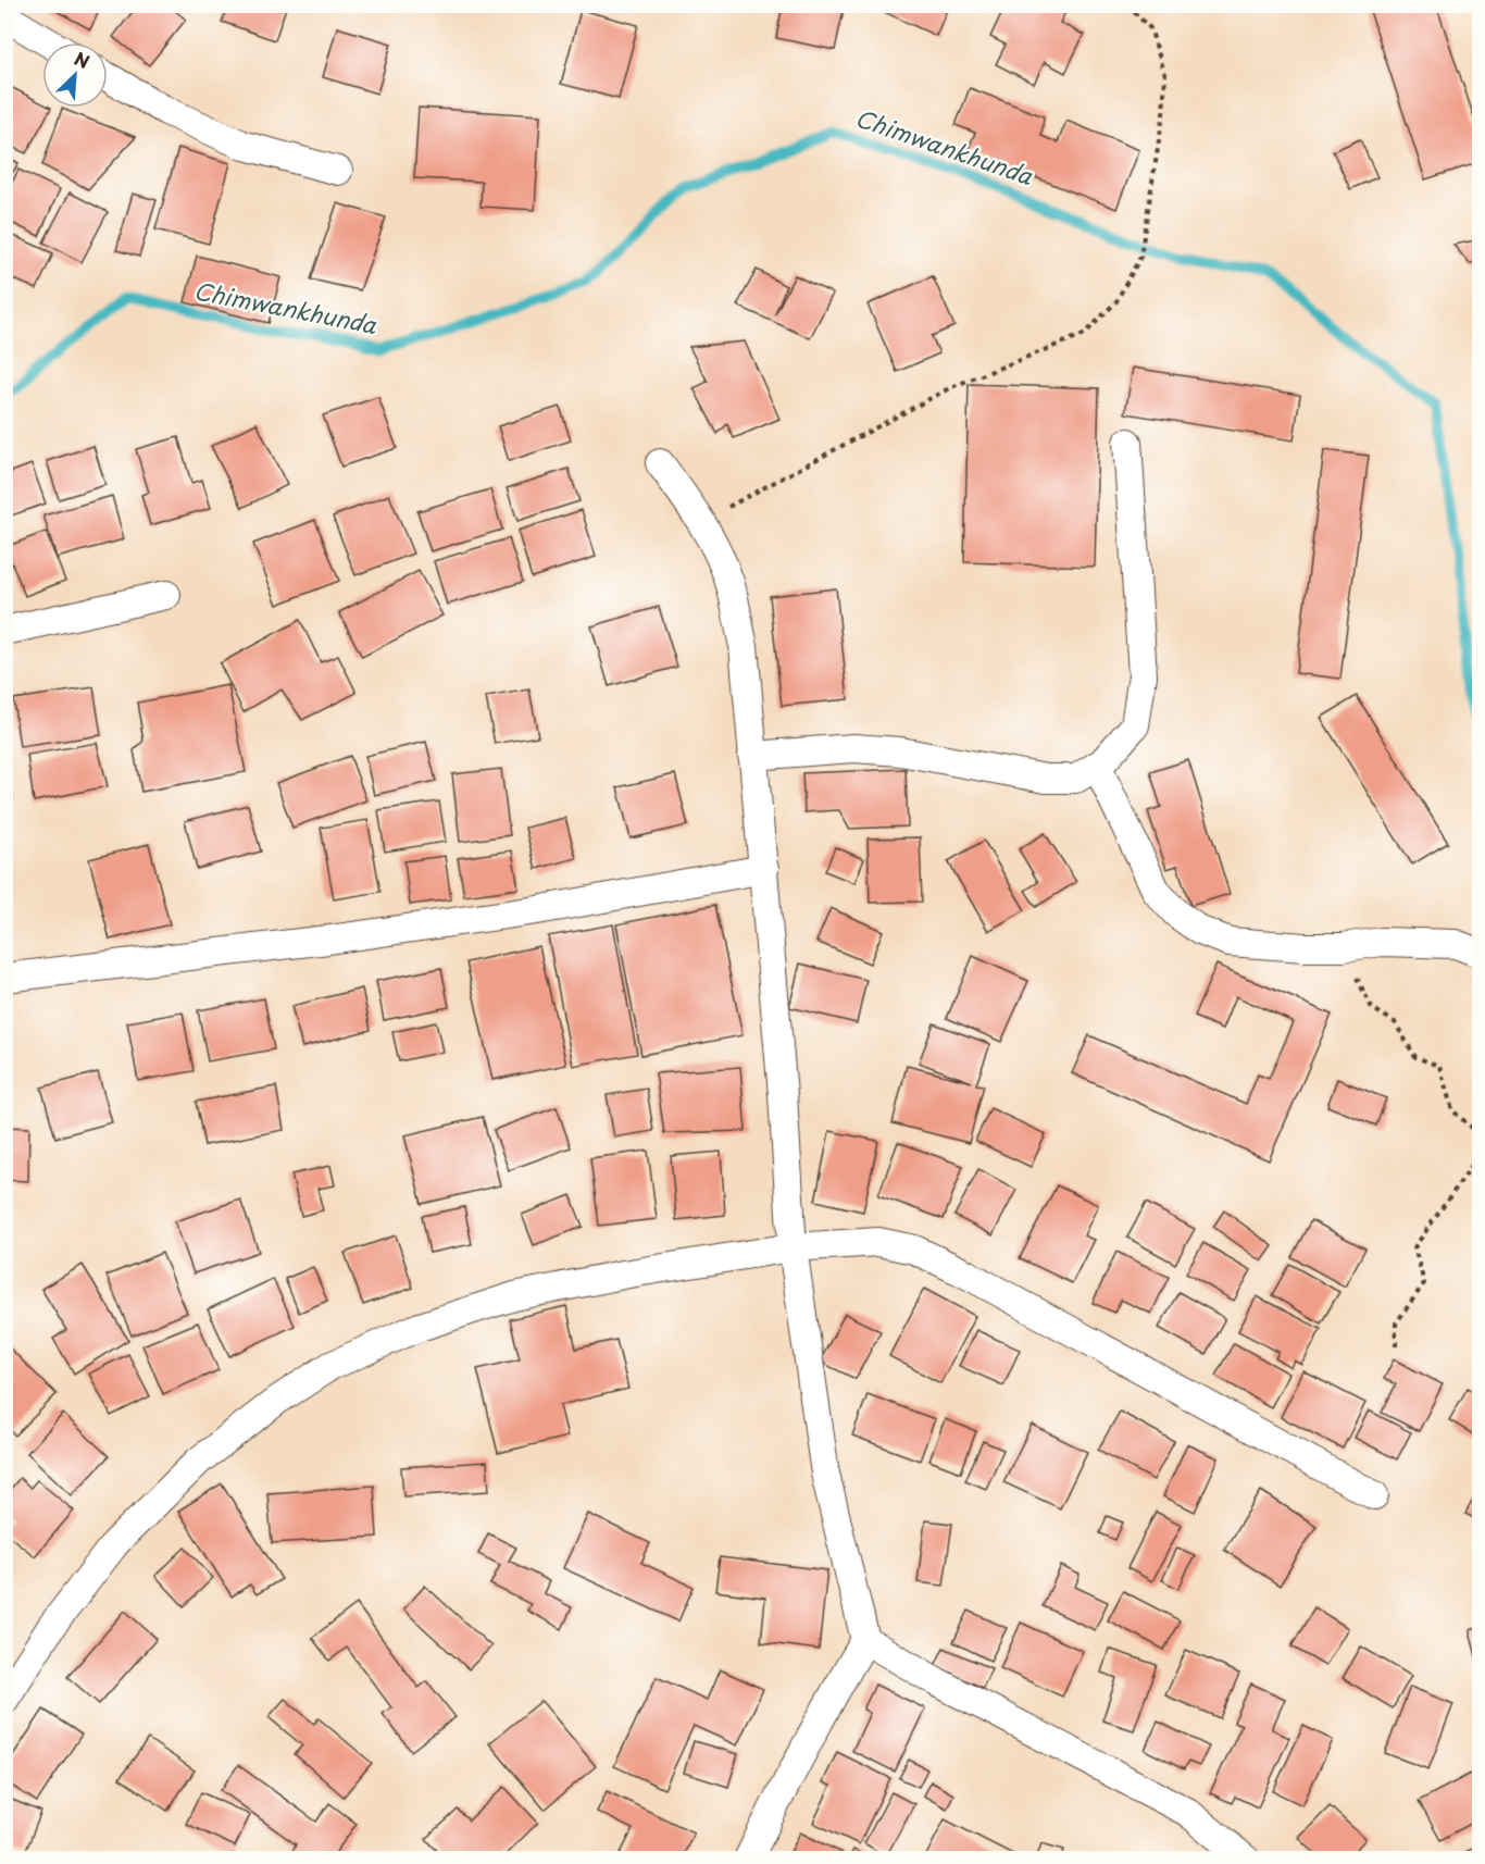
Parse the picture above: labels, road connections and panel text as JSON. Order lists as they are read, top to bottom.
{
  "water": ["Chimwankhunda"],
  "north": "top right"
}
